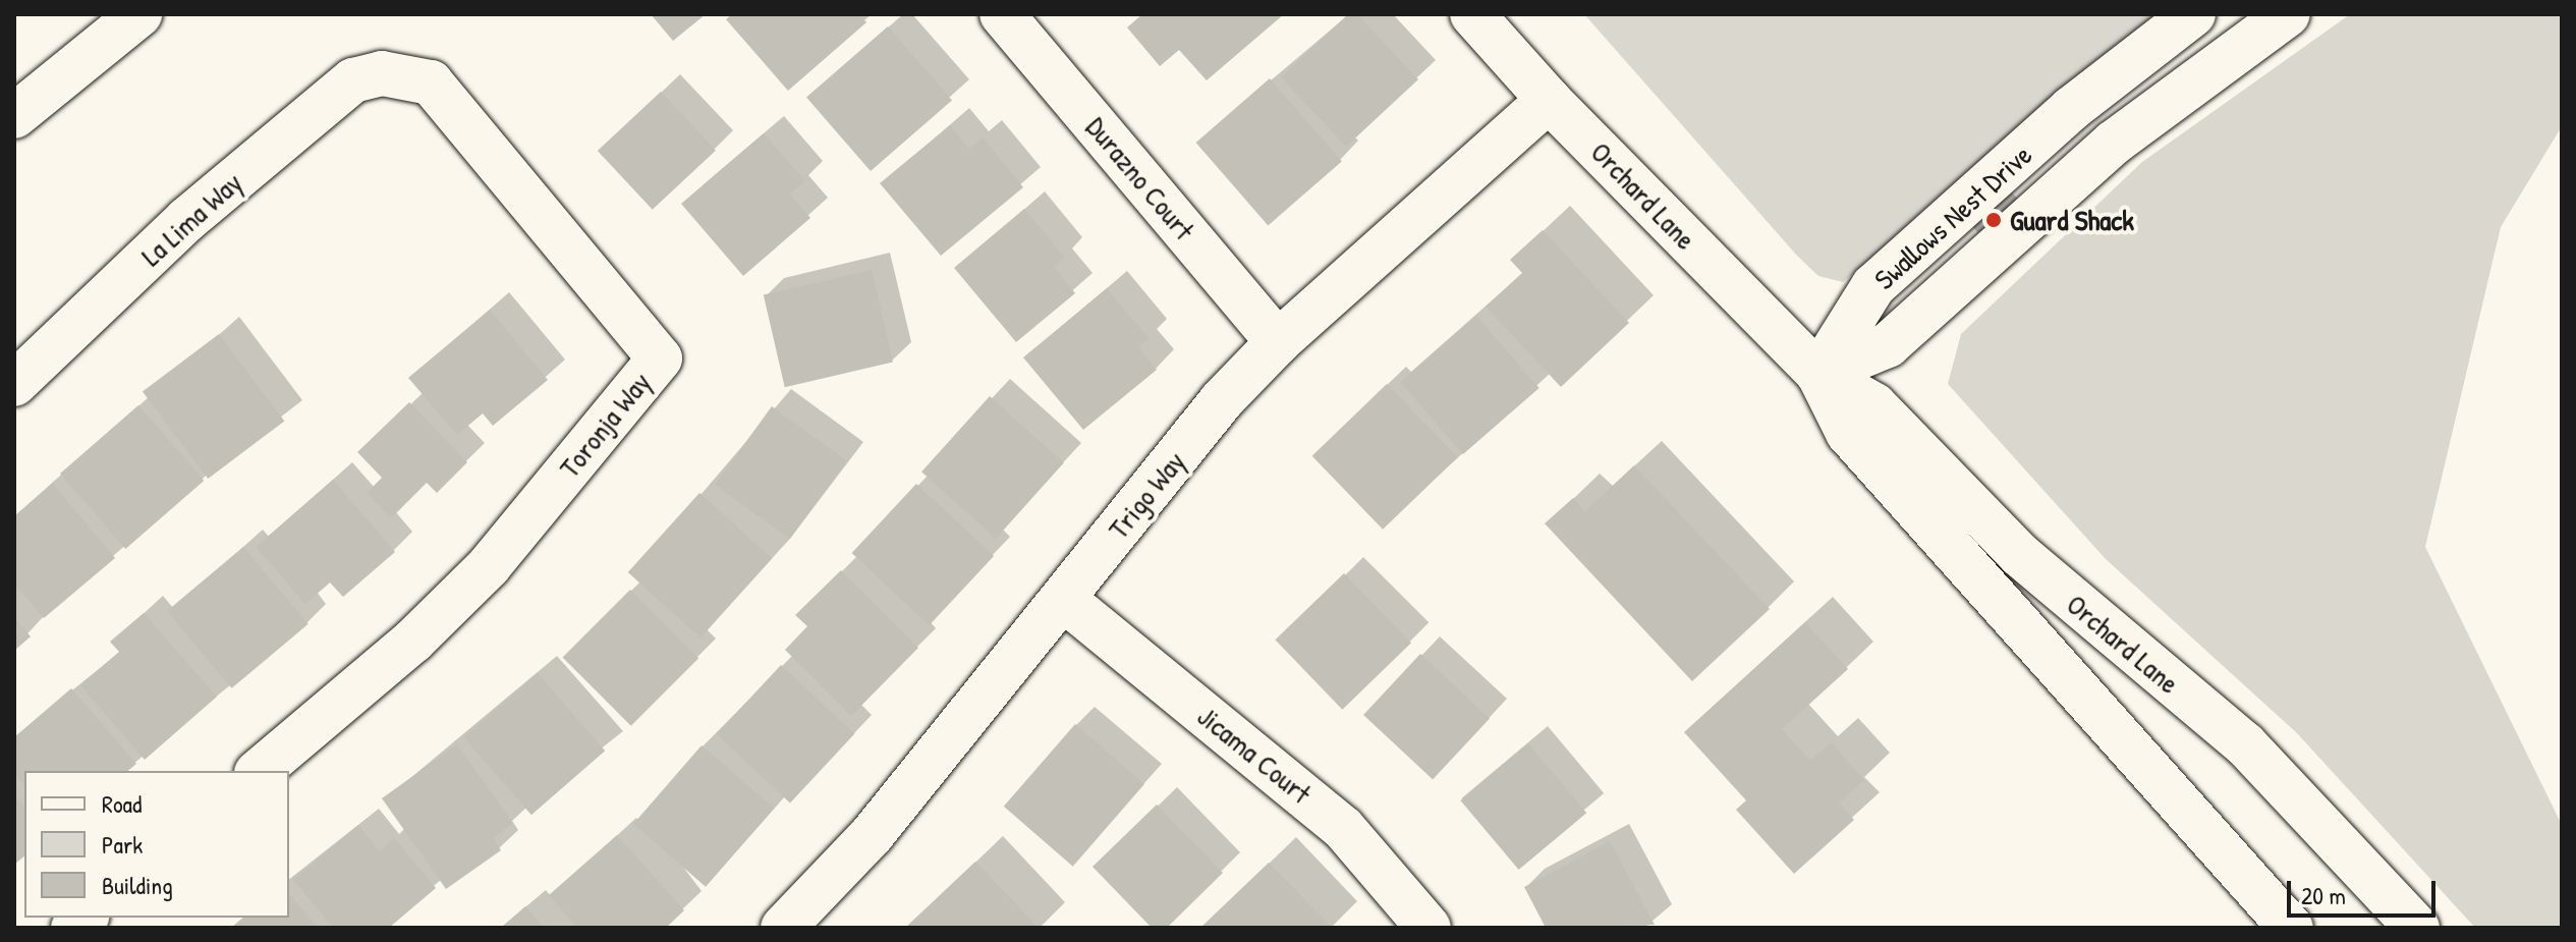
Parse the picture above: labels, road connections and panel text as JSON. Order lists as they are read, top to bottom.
{
  "streets": {
    "street": [
      "Durazno Court",
      "Orchard Lane",
      "Swallows Nest Drive",
      "La Lima Way",
      "Toronja Way",
      "Trigo Way",
      "Jicama Court"
    ]
  },
  "crossings": [
    ["Durazno Court", "Trigo Way"],
    ["Orchard Lane", "Swallows Nest Drive"],
    ["Orchard Lane", "Trigo Way"],
    ["La Lima Way", "Toronja Way"],
    ["Trigo Way", "Jicama Court"]
  ],
  "places": ["Guard Shack"],
  "legend": ["Road", "Park", "Building"],
  "scale_bar": "20 m"
}
